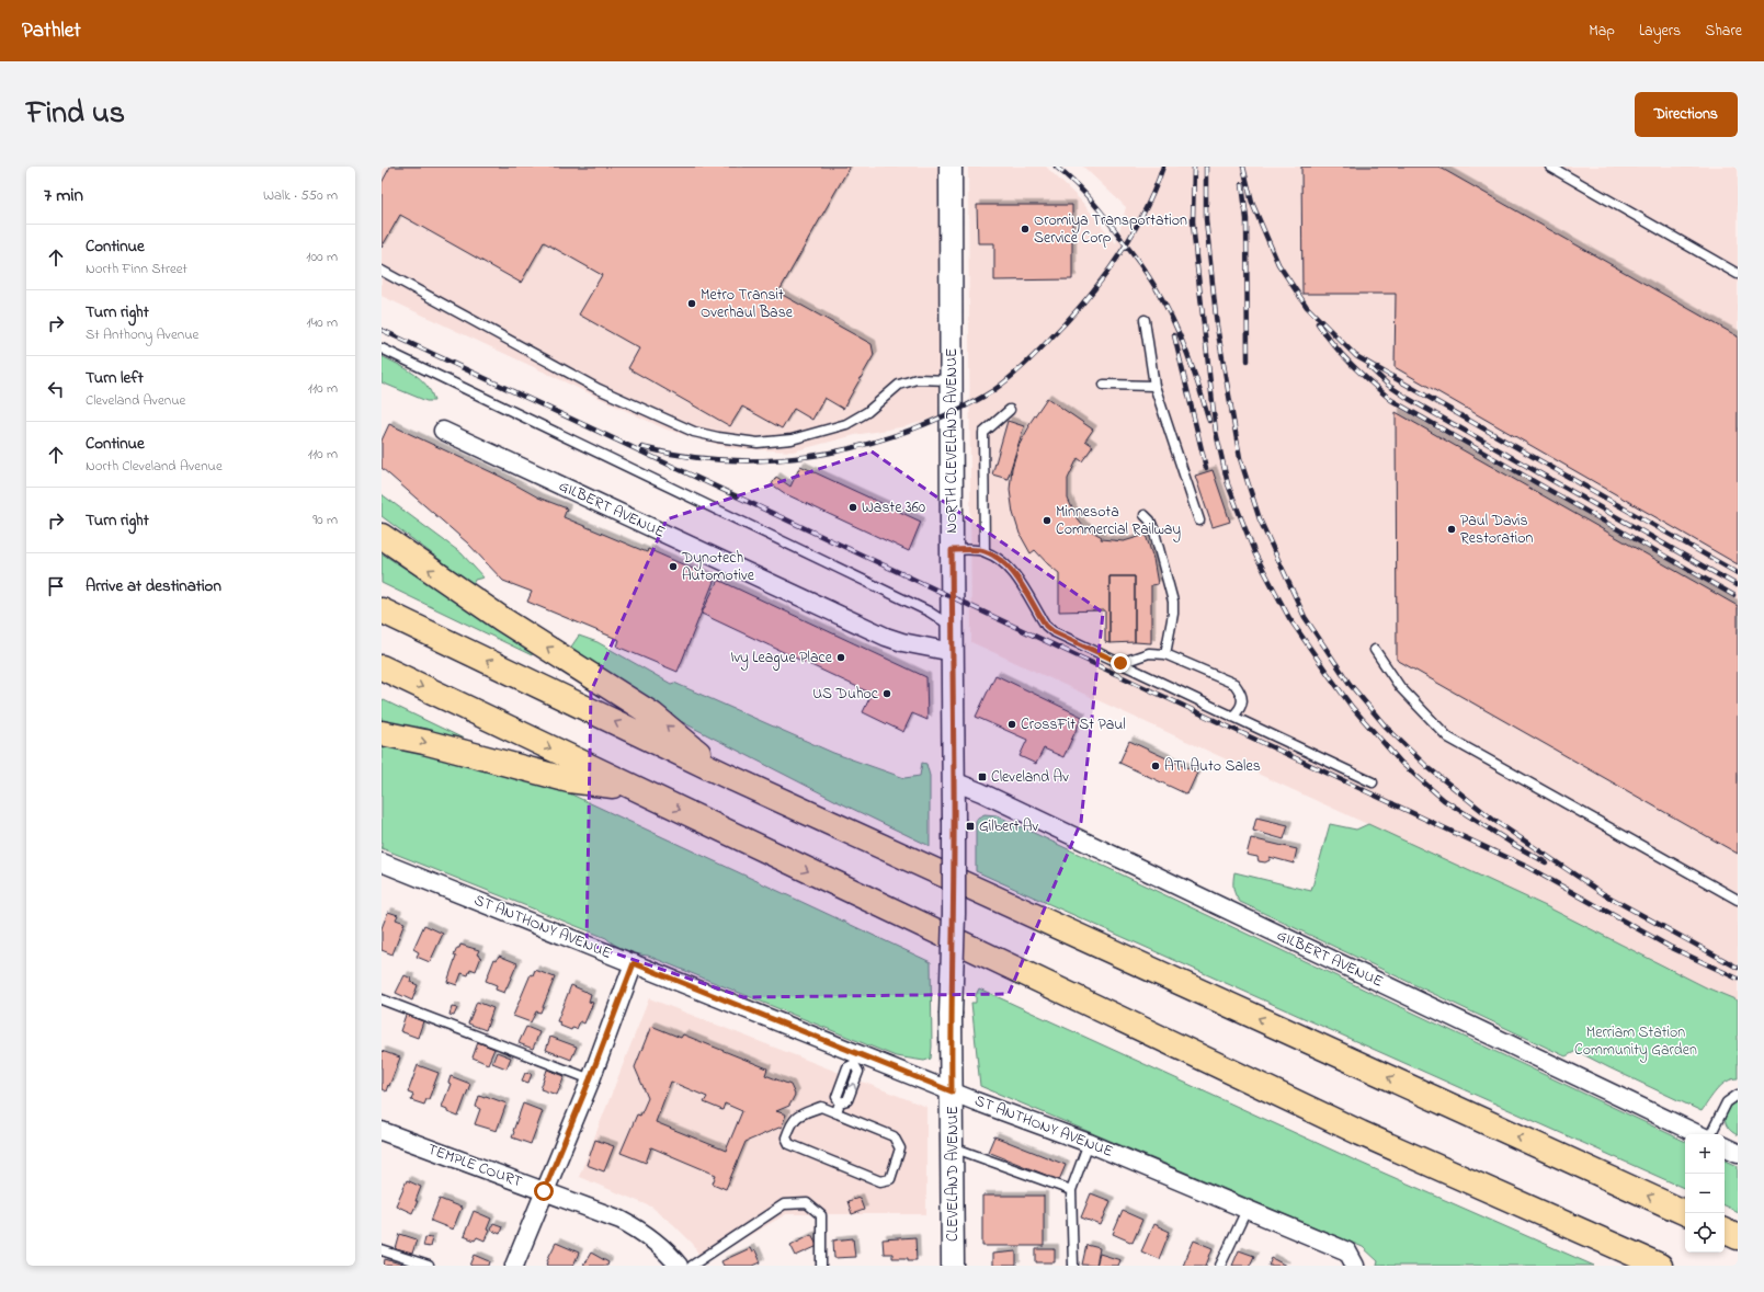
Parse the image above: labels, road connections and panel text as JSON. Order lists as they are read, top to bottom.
{
  "streets": {
    "street": [
      "NORTH CLEVELAND AVENUE",
      "GILBERT AVENUE",
      "ST ANTHONY AVENUE",
      "TEMPLE COURT",
      "CLEVELAND AVENUE"
    ]
  },
  "crossings": [
    ["NORTH CLEVELAND AVENUE", "GILBERT AVENUE"],
    ["NORTH CLEVELAND AVENUE", "CLEVELAND AVENUE"],
    ["ST ANTHONY AVENUE", "CLEVELAND AVENUE"]
  ],
  "parks": ["Merriam Station Community Garden"],
  "places": {
    "other": [
      "Oromiya Transportation Service Corp",
      "Metro Transit Overhaul Base",
      "Waste 360",
      "Minnesota Commercial Railway",
      "Paul Davis Restoration",
      "Dynotech Automotive",
      "Ivy League Place",
      "US Duhoc",
      "CrossFit St Paul",
      "ATI Auto Sales"
    ],
    "transit": ["Cleveland Av", "Gilbert Av"]
  },
  "page": {
    "header": "Pathlet",
    "nav": ["Map", "Layers", "Share"],
    "title": "Find us",
    "buttons": "Directions",
    "heading": ["7 min", "Walk · 550 m"],
    "list": [
      ["Continue", "North Finn Street", "100 m"],
      ["Turn right", "St Anthony Avenue", "140 m"],
      ["Turn left", "Cleveland Avenue", "110 m"],
      ["Continue", "North Cleveland Avenue", "110 m"],
      ["Turn right", "90 m"],
      "Arrive at destination"
    ],
    "map_buttons": ["+", "−"]
  }
}
